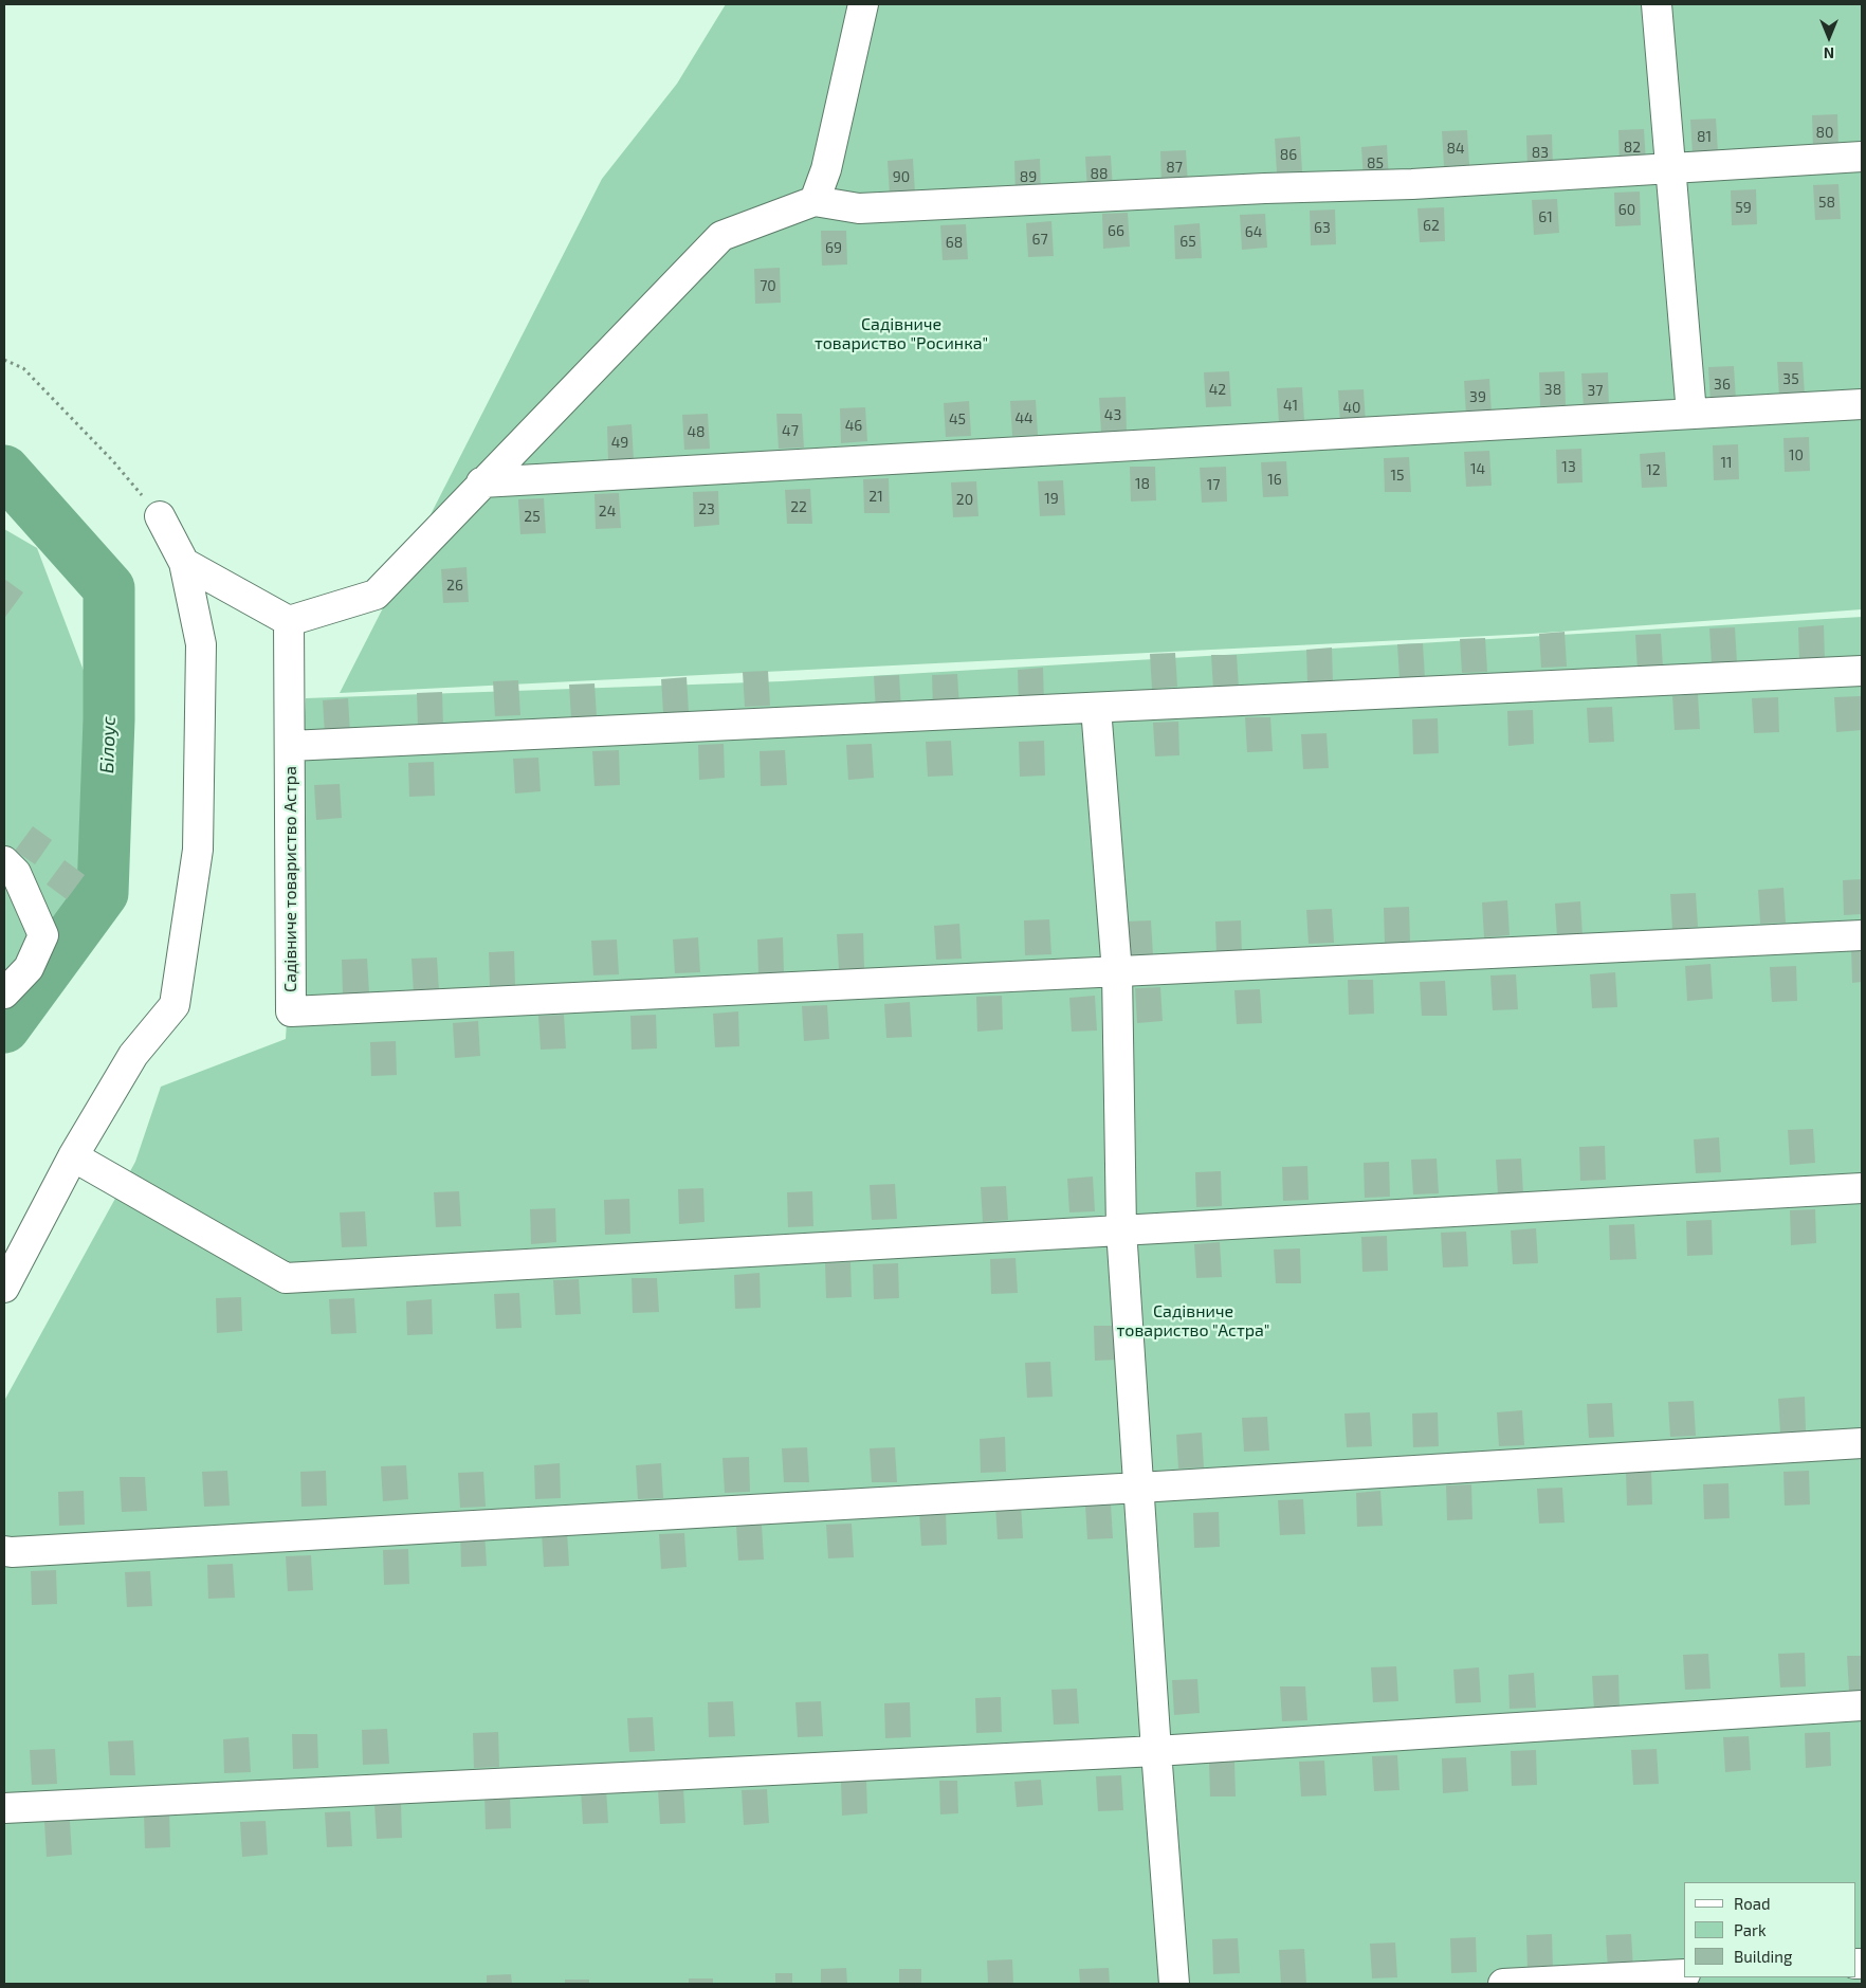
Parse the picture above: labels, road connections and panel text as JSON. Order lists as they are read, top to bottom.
{
  "streets": {
    "street": ["Садівниче товариство Астра"]
  },
  "water": ["Білоус"],
  "parks": ["Садівниче товариство \"Росинка\"", "Садівниче товариство \"Астра\""],
  "house_numbers": [
    "80",
    "81",
    "82",
    "84",
    "83",
    "86",
    "85",
    "87",
    "88",
    "90",
    "89",
    "58",
    "59",
    "60",
    "61",
    "62",
    "63",
    "66",
    "64",
    "67",
    "65",
    "68",
    "69",
    "70",
    "35",
    "36",
    "42",
    "38",
    "37",
    "39",
    "41",
    "40",
    "43",
    "44",
    "45",
    "46",
    "47",
    "48",
    "49",
    "10",
    "11",
    "13",
    "14",
    "12",
    "15",
    "16",
    "18",
    "17",
    "21",
    "19",
    "20",
    "22",
    "23",
    "24",
    "25",
    "26"
  ],
  "legend": ["Road", "Park", "Building"],
  "north": "bottom"
}
